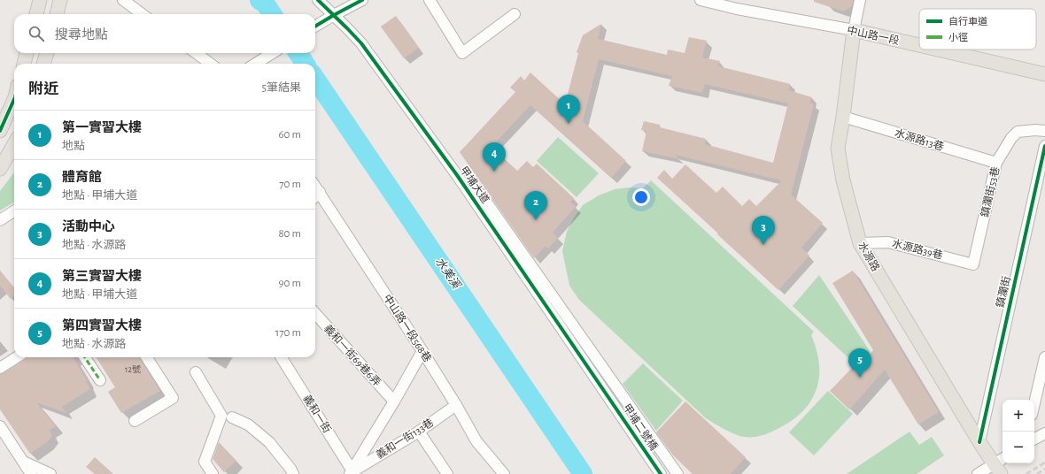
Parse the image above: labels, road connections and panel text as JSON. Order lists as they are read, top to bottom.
{
  "streets": {
    "main road": ["中山路一段", "水源路"],
    "street": [
      "水源路13巷",
      "甲埔大道",
      "鎮瀾街53巷",
      "水源路39巷",
      "鎮瀾街",
      "中山路一段568巷",
      "義和一街69巷6弄",
      "義和一街",
      "甲埔二號橋",
      "義和一街133巷"
    ]
  },
  "crossings": [
    ["中山路一段", "水源路"],
    ["水源路13巷", "鎮瀾街53巷"],
    ["水源路13巷", "水源路"],
    ["甲埔大道", "甲埔二號橋"],
    ["鎮瀾街53巷", "水源路39巷"],
    ["水源路39巷", "水源路"],
    ["水源路", "鎮瀾街"],
    ["中山路一段568巷", "義和一街133巷"],
    ["義和一街", "義和一街133巷"]
  ],
  "water": ["水美溪"],
  "house_numbers": ["12號"],
  "legend": ["自行車道", "小徑"],
  "page": {
    "search": "搜尋地點",
    "heading": ["附近", "5筆結果"],
    "pins": [
      "1",
      "4",
      "2",
      "3",
      "5"
    ],
    "list": [
      {
        "mark": "1",
        "name": "第一實習大樓",
        "note": "地點",
        "value": "60 m"
      },
      {
        "mark": "2",
        "name": "體育館",
        "note": "地點 · 甲埔大道",
        "value": "70 m"
      },
      {
        "mark": "3",
        "name": "活動中心",
        "note": "地點 · 水源路",
        "value": "80 m"
      },
      {
        "mark": "4",
        "name": "第三實習大樓",
        "note": "地點 · 甲埔大道",
        "value": "90 m"
      },
      {
        "mark": "5",
        "name": "第四實習大樓",
        "note": "地點 · 水源路",
        "value": "170 m"
      }
    ],
    "map_buttons": ["+", "−"]
  }
}
